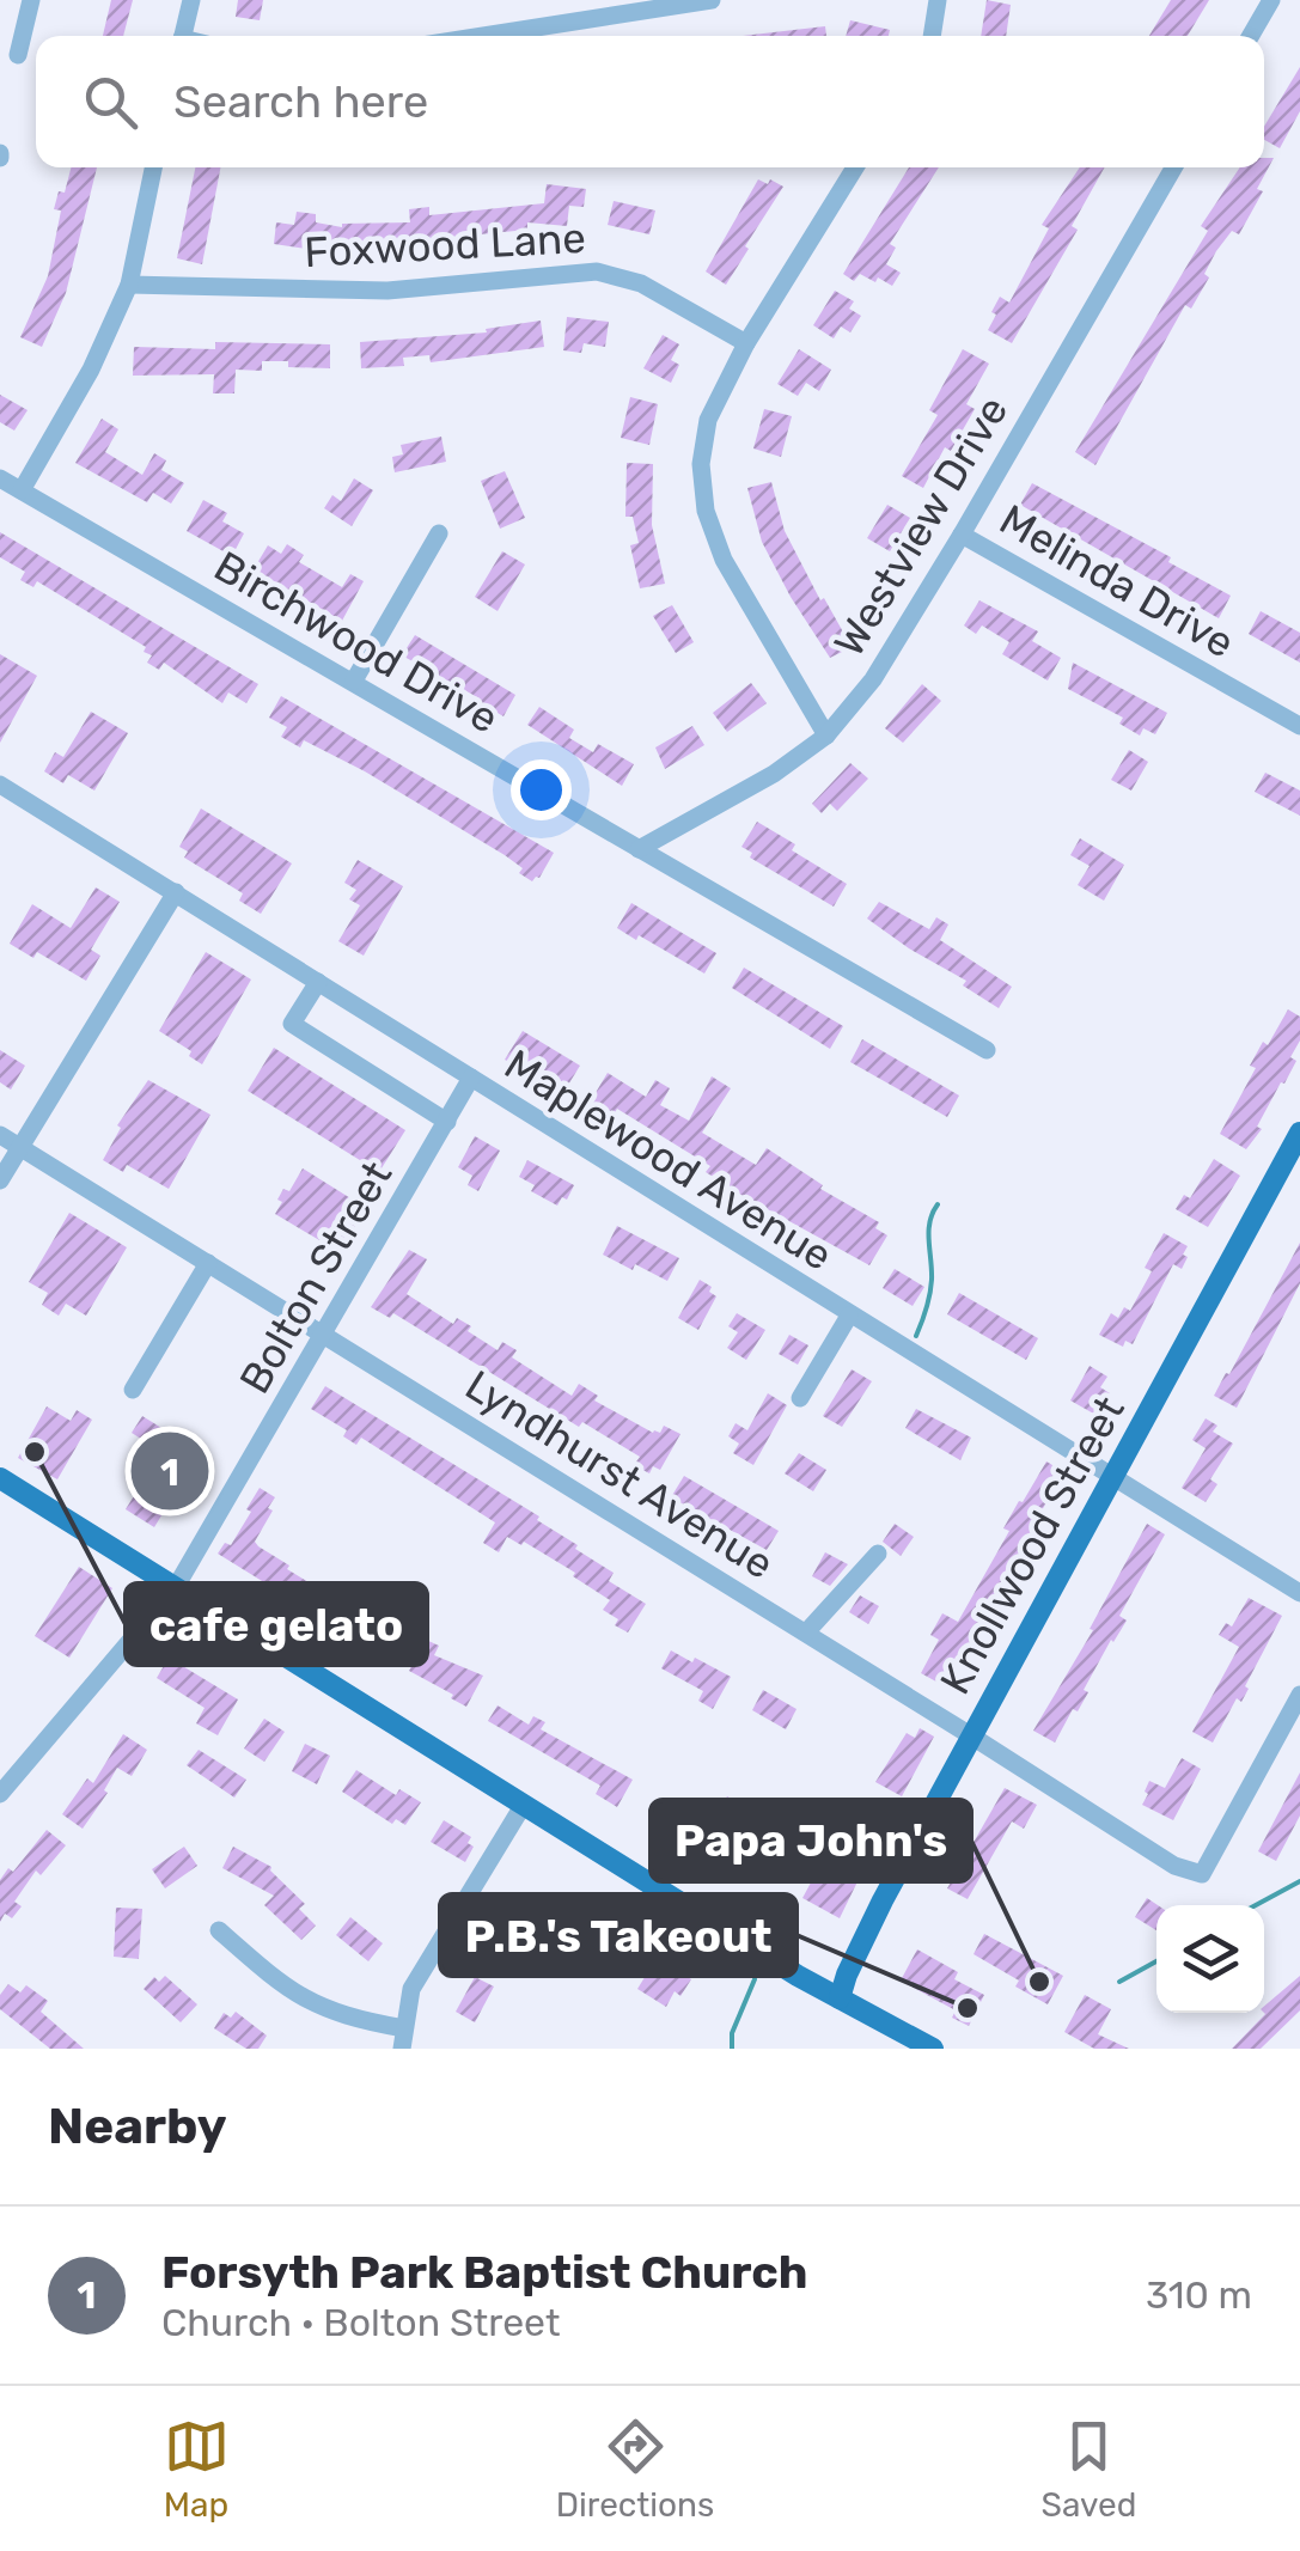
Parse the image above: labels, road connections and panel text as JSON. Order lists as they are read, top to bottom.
{
  "streets": {
    "main road": ["Knollwood Street"],
    "street": [
      "Foxwood Lane",
      "Westview Drive",
      "Melinda Drive",
      "Birchwood Drive",
      "Maplewood Avenue",
      "Bolton Street",
      "Lyndhurst Avenue"
    ]
  },
  "crossings": [
    ["Westview Drive", "Melinda Drive"],
    ["Westview Drive", "Birchwood Drive"],
    ["Maplewood Avenue", "Bolton Street"],
    ["Maplewood Avenue", "Knollwood Street"],
    ["Bolton Street", "Lyndhurst Avenue"],
    ["Lyndhurst Avenue", "Knollwood Street"]
  ],
  "places": ["cafe gelato", "Papa John's", "P.B.'s Takeout"],
  "page": {
    "search": "Search here",
    "pins": "1",
    "heading": "Nearby",
    "list": [
      {
        "mark": "1",
        "name": "Forsyth Park Baptist Church",
        "note": "Church · Bolton Street",
        "value": "310 m"
      }
    ],
    "nav": ["Map", "Directions", "Saved"]
  }
}
